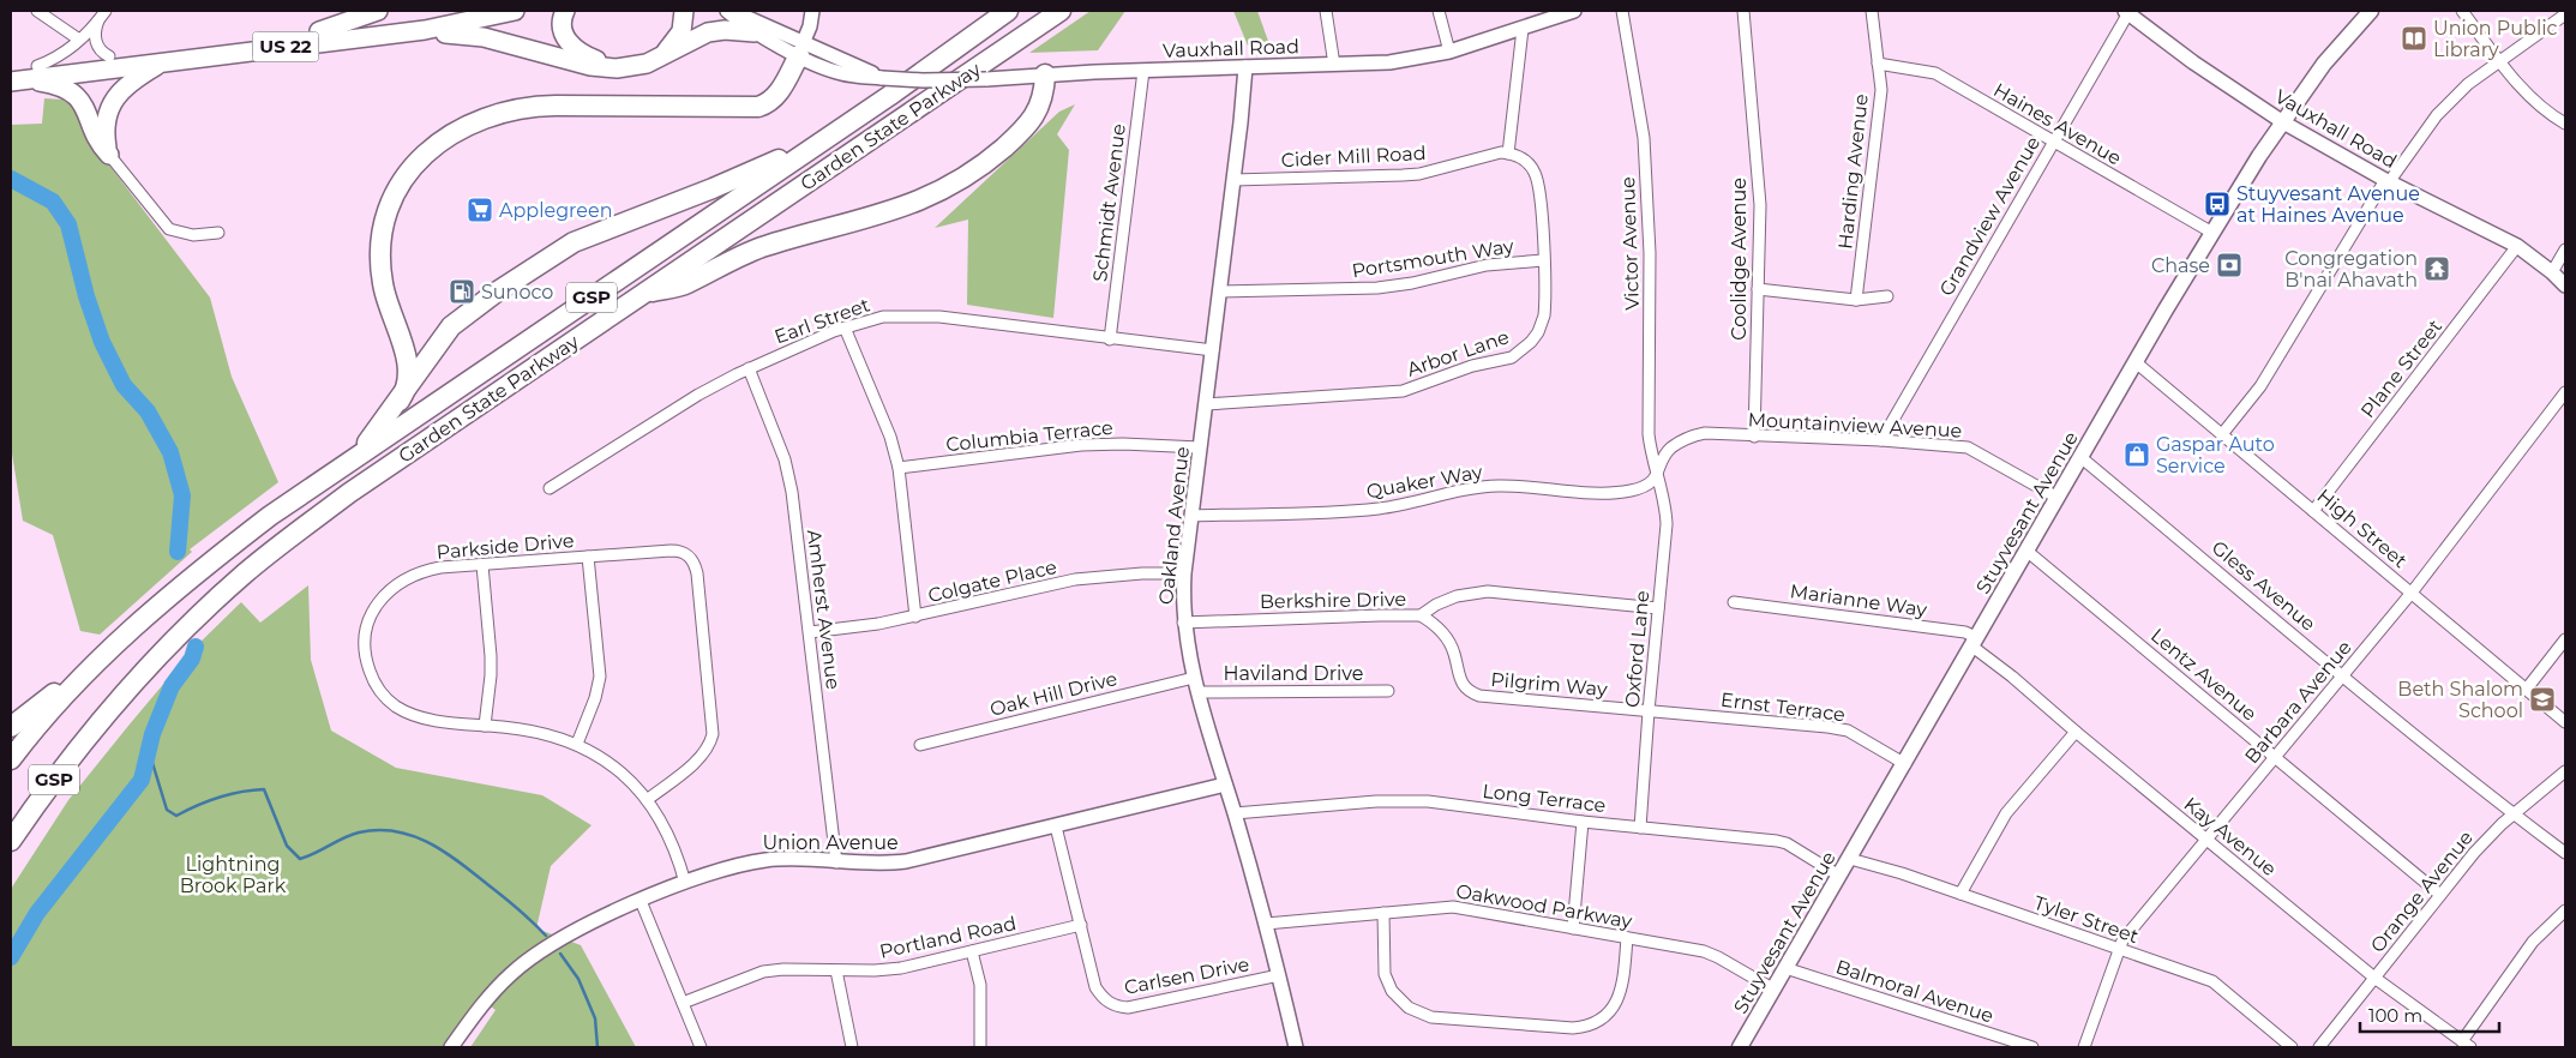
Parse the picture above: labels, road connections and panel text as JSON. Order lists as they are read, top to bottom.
{
  "streets": {
    "highway": ["US 22", "Garden State Parkway", "GSP"],
    "main road": ["Stuyvesant Avenue"],
    "street": [
      "Vauxhall Road",
      "Haines Avenue",
      "Cider Mill Road",
      "Harding Avenue",
      "Schmidt Avenue",
      "Grandview Avenue",
      "Victor Avenue",
      "Portsmouth Way",
      "Coolidge Avenue",
      "Earl Street",
      "Arbor Lane",
      "Plane Street",
      "Mountainview Avenue",
      "Columbia Terrace",
      "Quaker Way",
      "Oakland Avenue",
      "High Street",
      "Parkside Drive",
      "Colgate Place",
      "Gless Avenue",
      "Berkshire Drive",
      "Marianne Way",
      "Amherst Avenue",
      "Oxford Lane",
      "Haviland Drive",
      "Lentz Avenue",
      "Pilgrim Way",
      "Oak Hill Drive",
      "Barbara Avenue",
      "Ernst Terrace",
      "Long Terrace",
      "Kay Avenue",
      "Union Avenue",
      "Orange Avenue",
      "Oakwood Parkway",
      "Tyler Street",
      "Portland Road",
      "Carlsen Drive",
      "Balmoral Avenue"
    ]
  },
  "crossings": [
    ["Vauxhall Road", "Schmidt Avenue"],
    ["Vauxhall Road", "Grandview Avenue"],
    ["Vauxhall Road", "Plane Street"],
    ["Vauxhall Road", "Stuyvesant Avenue"],
    ["Vauxhall Road", "Oakland Avenue"],
    ["Haines Avenue", "Harding Avenue"],
    ["Haines Avenue", "Grandview Avenue"],
    ["Haines Avenue", "Stuyvesant Avenue"],
    ["Cider Mill Road", "Arbor Lane"],
    ["Cider Mill Road", "Oakland Avenue"],
    ["Schmidt Avenue", "Earl Street"],
    ["Grandview Avenue", "Mountainview Avenue"],
    ["Victor Avenue", "Mountainview Avenue"],
    ["Victor Avenue", "Quaker Way"],
    ["Victor Avenue", "Oxford Lane"],
    ["Portsmouth Way", "Arbor Lane"],
    ["Portsmouth Way", "Oakland Avenue"],
    ["Coolidge Avenue", "Mountainview Avenue"],
    ["Earl Street", "Oakland Avenue"],
    ["Earl Street", "Amherst Avenue"],
    ["Arbor Lane", "Oakland Avenue"],
    ["Plane Street", "High Street"],
    ["Mountainview Avenue", "Quaker Way"],
    ["Mountainview Avenue", "Stuyvesant Avenue"],
    ["Mountainview Avenue", "Oxford Lane"],
    ["Columbia Terrace", "Oakland Avenue"],
    ["Quaker Way", "Oakland Avenue"],
    ["Quaker Way", "Oxford Lane"],
    ["Stuyvesant Avenue", "High Street"],
    ["Stuyvesant Avenue", "Gless Avenue"],
    ["Stuyvesant Avenue", "Marianne Way"],
    ["Stuyvesant Avenue", "Lentz Avenue"],
    ["Stuyvesant Avenue", "Ernst Terrace"],
    ["Stuyvesant Avenue", "Long Terrace"],
    ["Stuyvesant Avenue", "Kay Avenue"],
    ["Stuyvesant Avenue", "Oakwood Parkway"],
    ["Stuyvesant Avenue", "Tyler Street"],
    ["Stuyvesant Avenue", "Balmoral Avenue"],
    ["Oakland Avenue", "Colgate Place"],
    ["Oakland Avenue", "Berkshire Drive"],
    ["Oakland Avenue", "Haviland Drive"],
    ["Oakland Avenue", "Oak Hill Drive"],
    ["Oakland Avenue", "Long Terrace"],
    ["Oakland Avenue", "Union Avenue"],
    ["Oakland Avenue", "Oakwood Parkway"],
    ["Oakland Avenue", "Carlsen Drive"],
    ["High Street", "Barbara Avenue"],
    ["Parkside Drive", "Union Avenue"],
    ["Colgate Place", "Amherst Avenue"],
    ["Gless Avenue", "Barbara Avenue"],
    ["Gless Avenue", "Orange Avenue"],
    ["Berkshire Drive", "Oxford Lane"],
    ["Berkshire Drive", "Pilgrim Way"],
    ["Marianne Way", "Kay Avenue"],
    ["Amherst Avenue", "Union Avenue"],
    ["Oxford Lane", "Pilgrim Way"],
    ["Oxford Lane", "Ernst Terrace"],
    ["Oxford Lane", "Long Terrace"],
    ["Lentz Avenue", "Barbara Avenue"],
    ["Lentz Avenue", "Orange Avenue"],
    ["Pilgrim Way", "Ernst Terrace"],
    ["Barbara Avenue", "Kay Avenue"],
    ["Barbara Avenue", "Tyler Street"],
    ["Kay Avenue", "Orange Avenue"],
    ["Union Avenue", "Carlsen Drive"],
    ["Portland Road", "Carlsen Drive"]
  ],
  "parks": ["Lightning Brook Park"],
  "places": {
    "library": ["Union Public Library"],
    "bus stop": ["Stuyvesant Avenue at Haines Avenue"],
    "supermarket": ["Applegreen"],
    "bank": ["Chase"],
    "temple": ["Congregation B'nai Ahavath"],
    "fuel station": ["Sunoco"],
    "shop": ["Gaspar Auto Service"],
    "school or university": ["Beth Shalom School"]
  },
  "scale_bar": "100 m"
}
